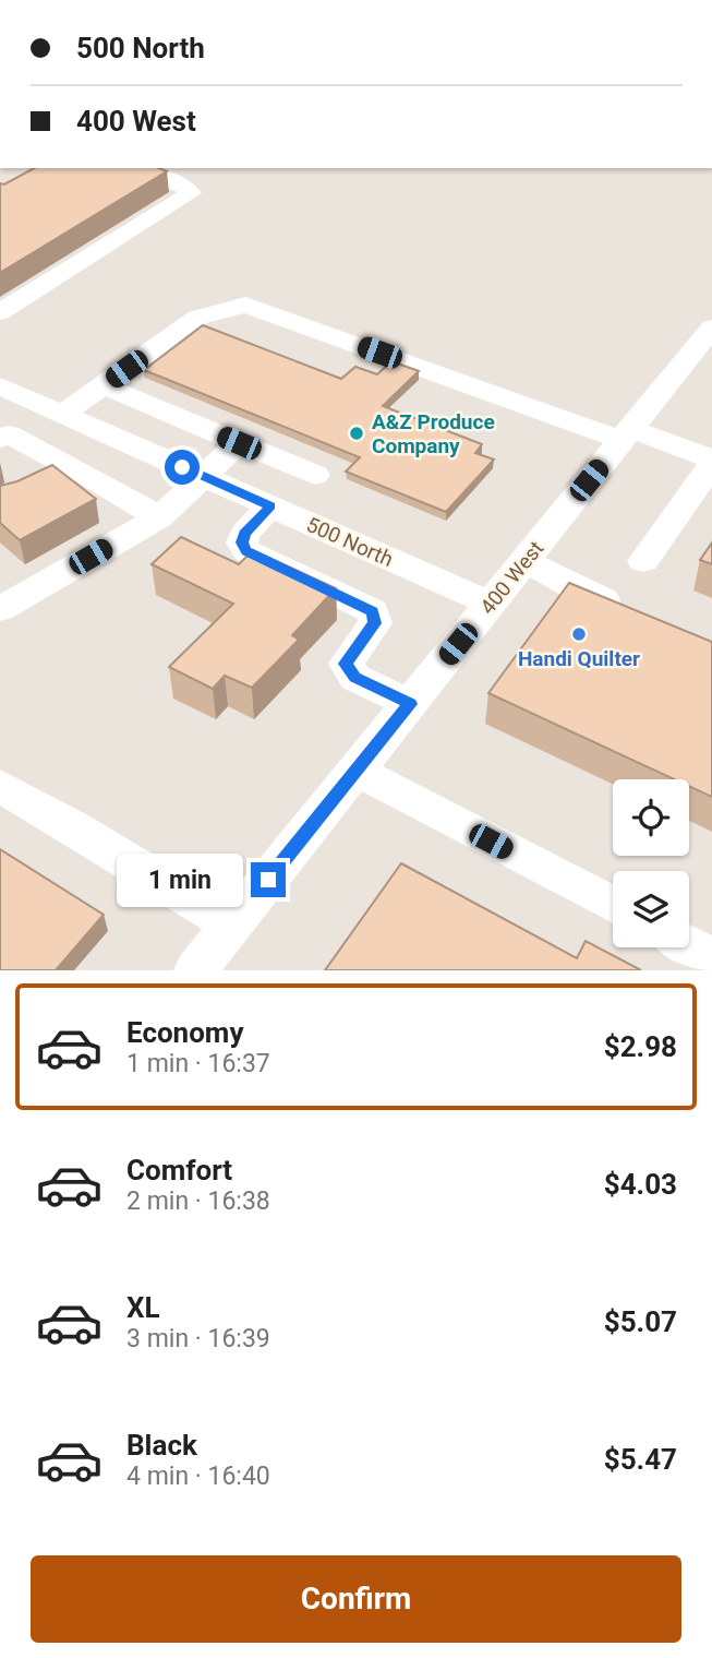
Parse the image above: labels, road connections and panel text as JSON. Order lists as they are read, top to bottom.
{
  "streets": {
    "street": ["500 North", "400 West"]
  },
  "crossings": [
    ["500 North", "400 West"]
  ],
  "places": ["A&Z Produce Company", "Handi Quilter"],
  "page": {
    "banner": ["500 North", "400 West"],
    "bubble": "1 min",
    "list": [
      {
        "name": "Economy",
        "note": "1 min · 16:37",
        "value": "$2.98"
      },
      {
        "name": "Comfort",
        "note": "2 min · 16:38",
        "value": "$4.03"
      },
      {
        "name": "XL",
        "note": "3 min · 16:39",
        "value": "$5.07"
      },
      {
        "name": "Black",
        "note": "4 min · 16:40",
        "value": "$5.47"
      }
    ],
    "buttons": "Confirm"
  }
}
